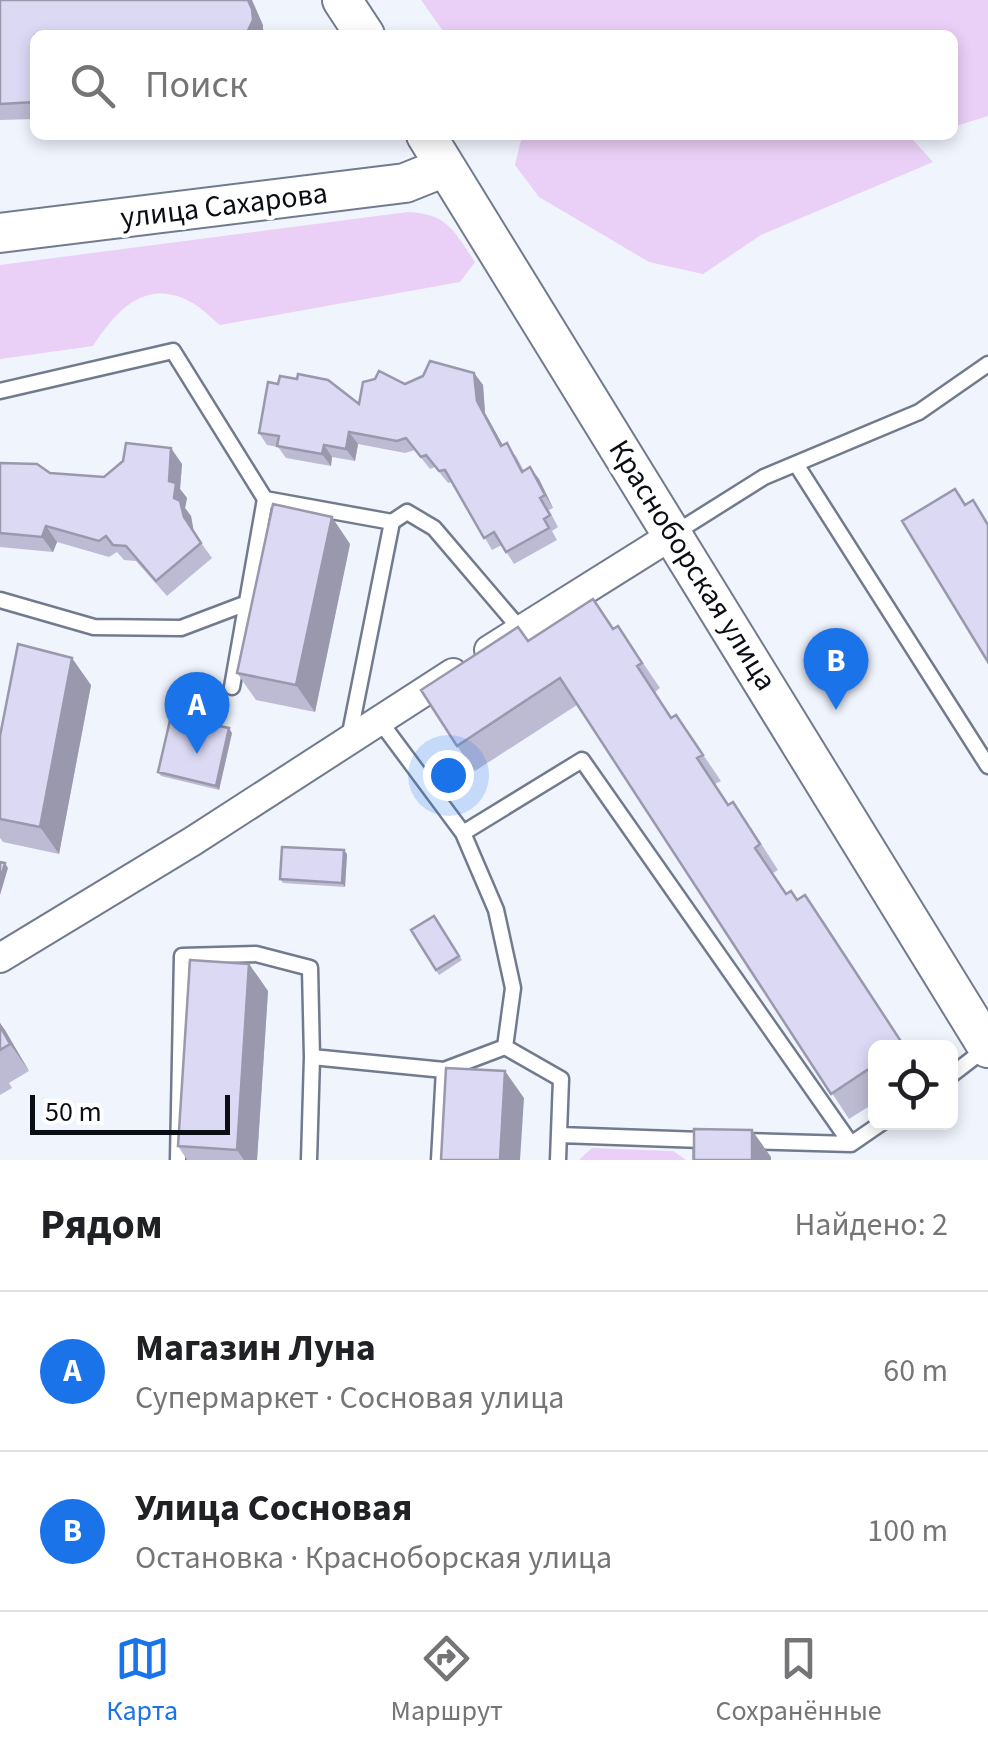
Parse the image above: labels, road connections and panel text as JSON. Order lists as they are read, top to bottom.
{
  "streets": {
    "street": ["улица Сахарова", "Красноборская улица"]
  },
  "crossings": [
    ["улица Сахарова", "Красноборская улица"]
  ],
  "scale_bar": "50 m",
  "page": {
    "search": "Поиск",
    "pins": ["B", "A"],
    "scale": "50 m",
    "heading": ["Рядом", "Найдено: 2"],
    "list": [
      {
        "mark": "A",
        "name": "Магазин Луна",
        "note": "Супермаркет · Сосновая улица",
        "value": "60 m"
      },
      {
        "mark": "B",
        "name": "Улица Сосновая",
        "note": "Остановка · Красноборская улица",
        "value": "100 m"
      }
    ],
    "nav": ["Карта", "Маршрут", "Сохранённые"]
  }
}
